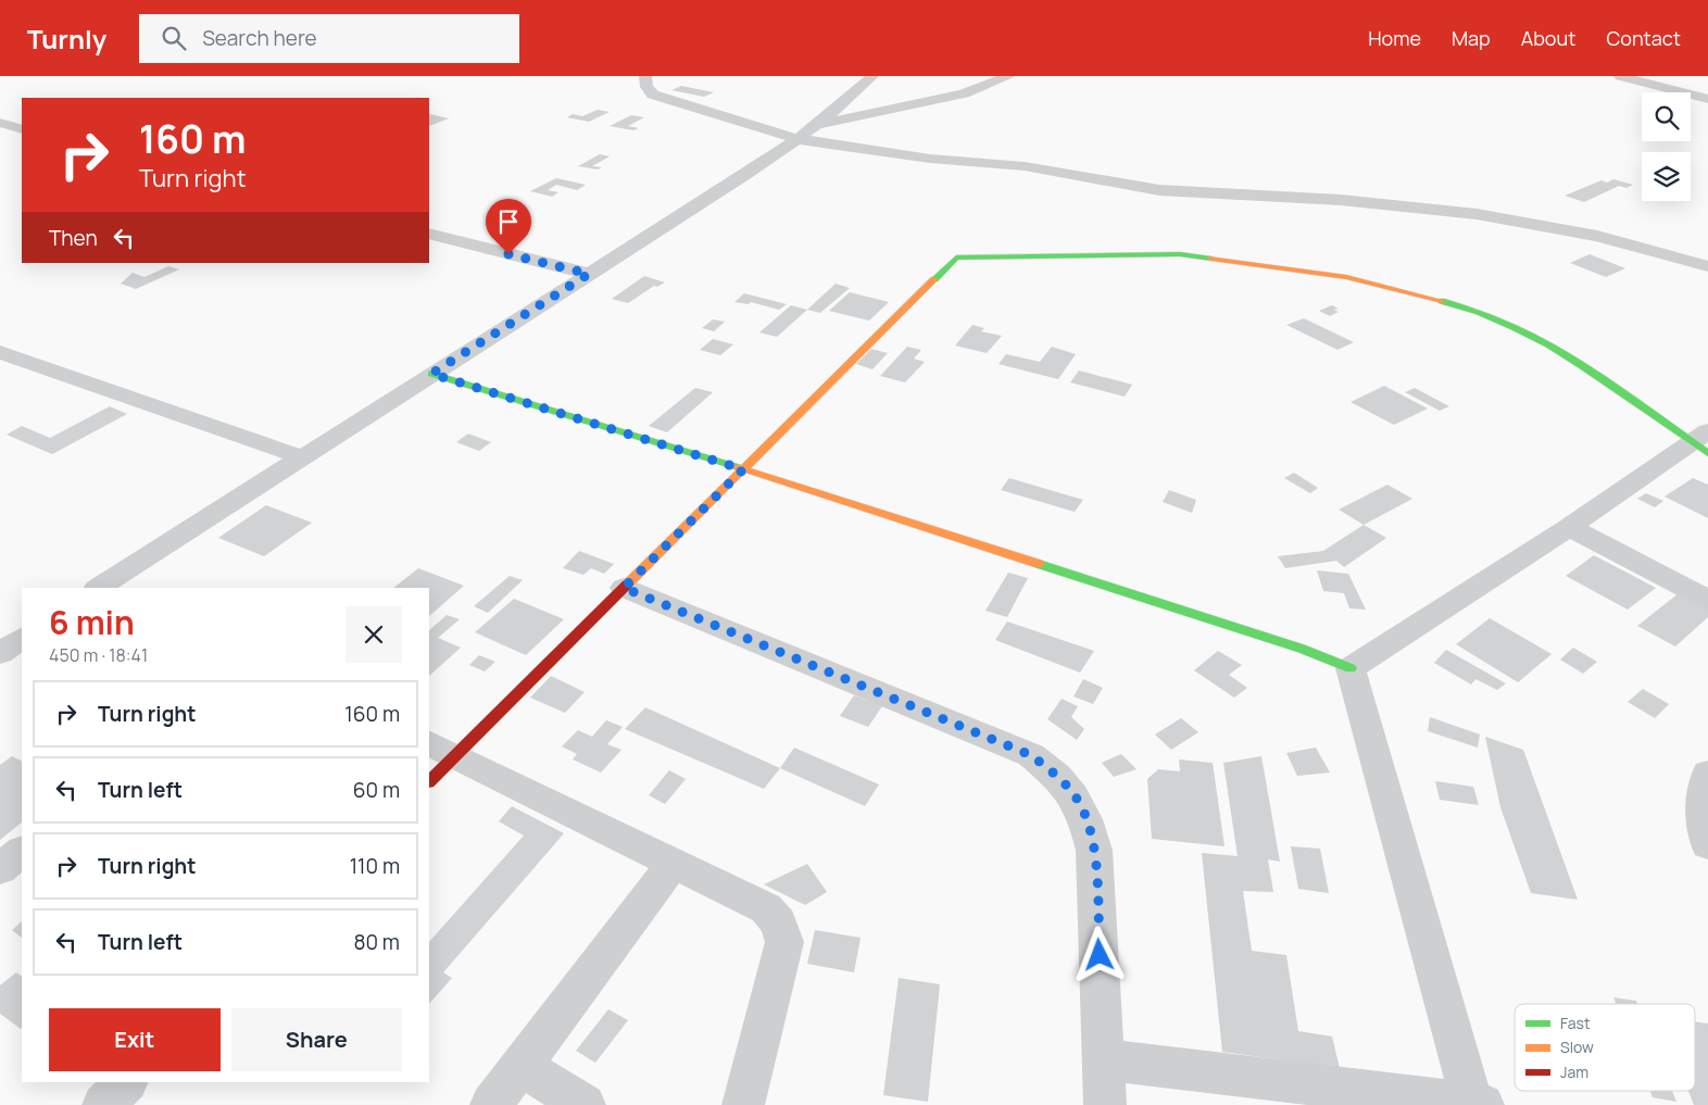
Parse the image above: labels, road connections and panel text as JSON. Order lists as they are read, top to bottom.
{
  "legend": ["Fast", "Slow", "Jam"],
  "page": {
    "header": "Turnly",
    "search": "Search here",
    "nav": [
      "Home",
      "Map",
      "About",
      "Contact"
    ],
    "turn": ["160 m", "Turn right"],
    "then": "Then",
    "heading": ["6 min", "450 m · 18:41"],
    "list": [
      {
        "name": "Turn right",
        "value": "160 m"
      },
      {
        "name": "Turn left",
        "value": "60 m"
      },
      {
        "name": "Turn right",
        "value": "110 m"
      },
      {
        "name": "Turn left",
        "value": "80 m"
      }
    ],
    "buttons": ["Exit", "Share"]
  }
}
